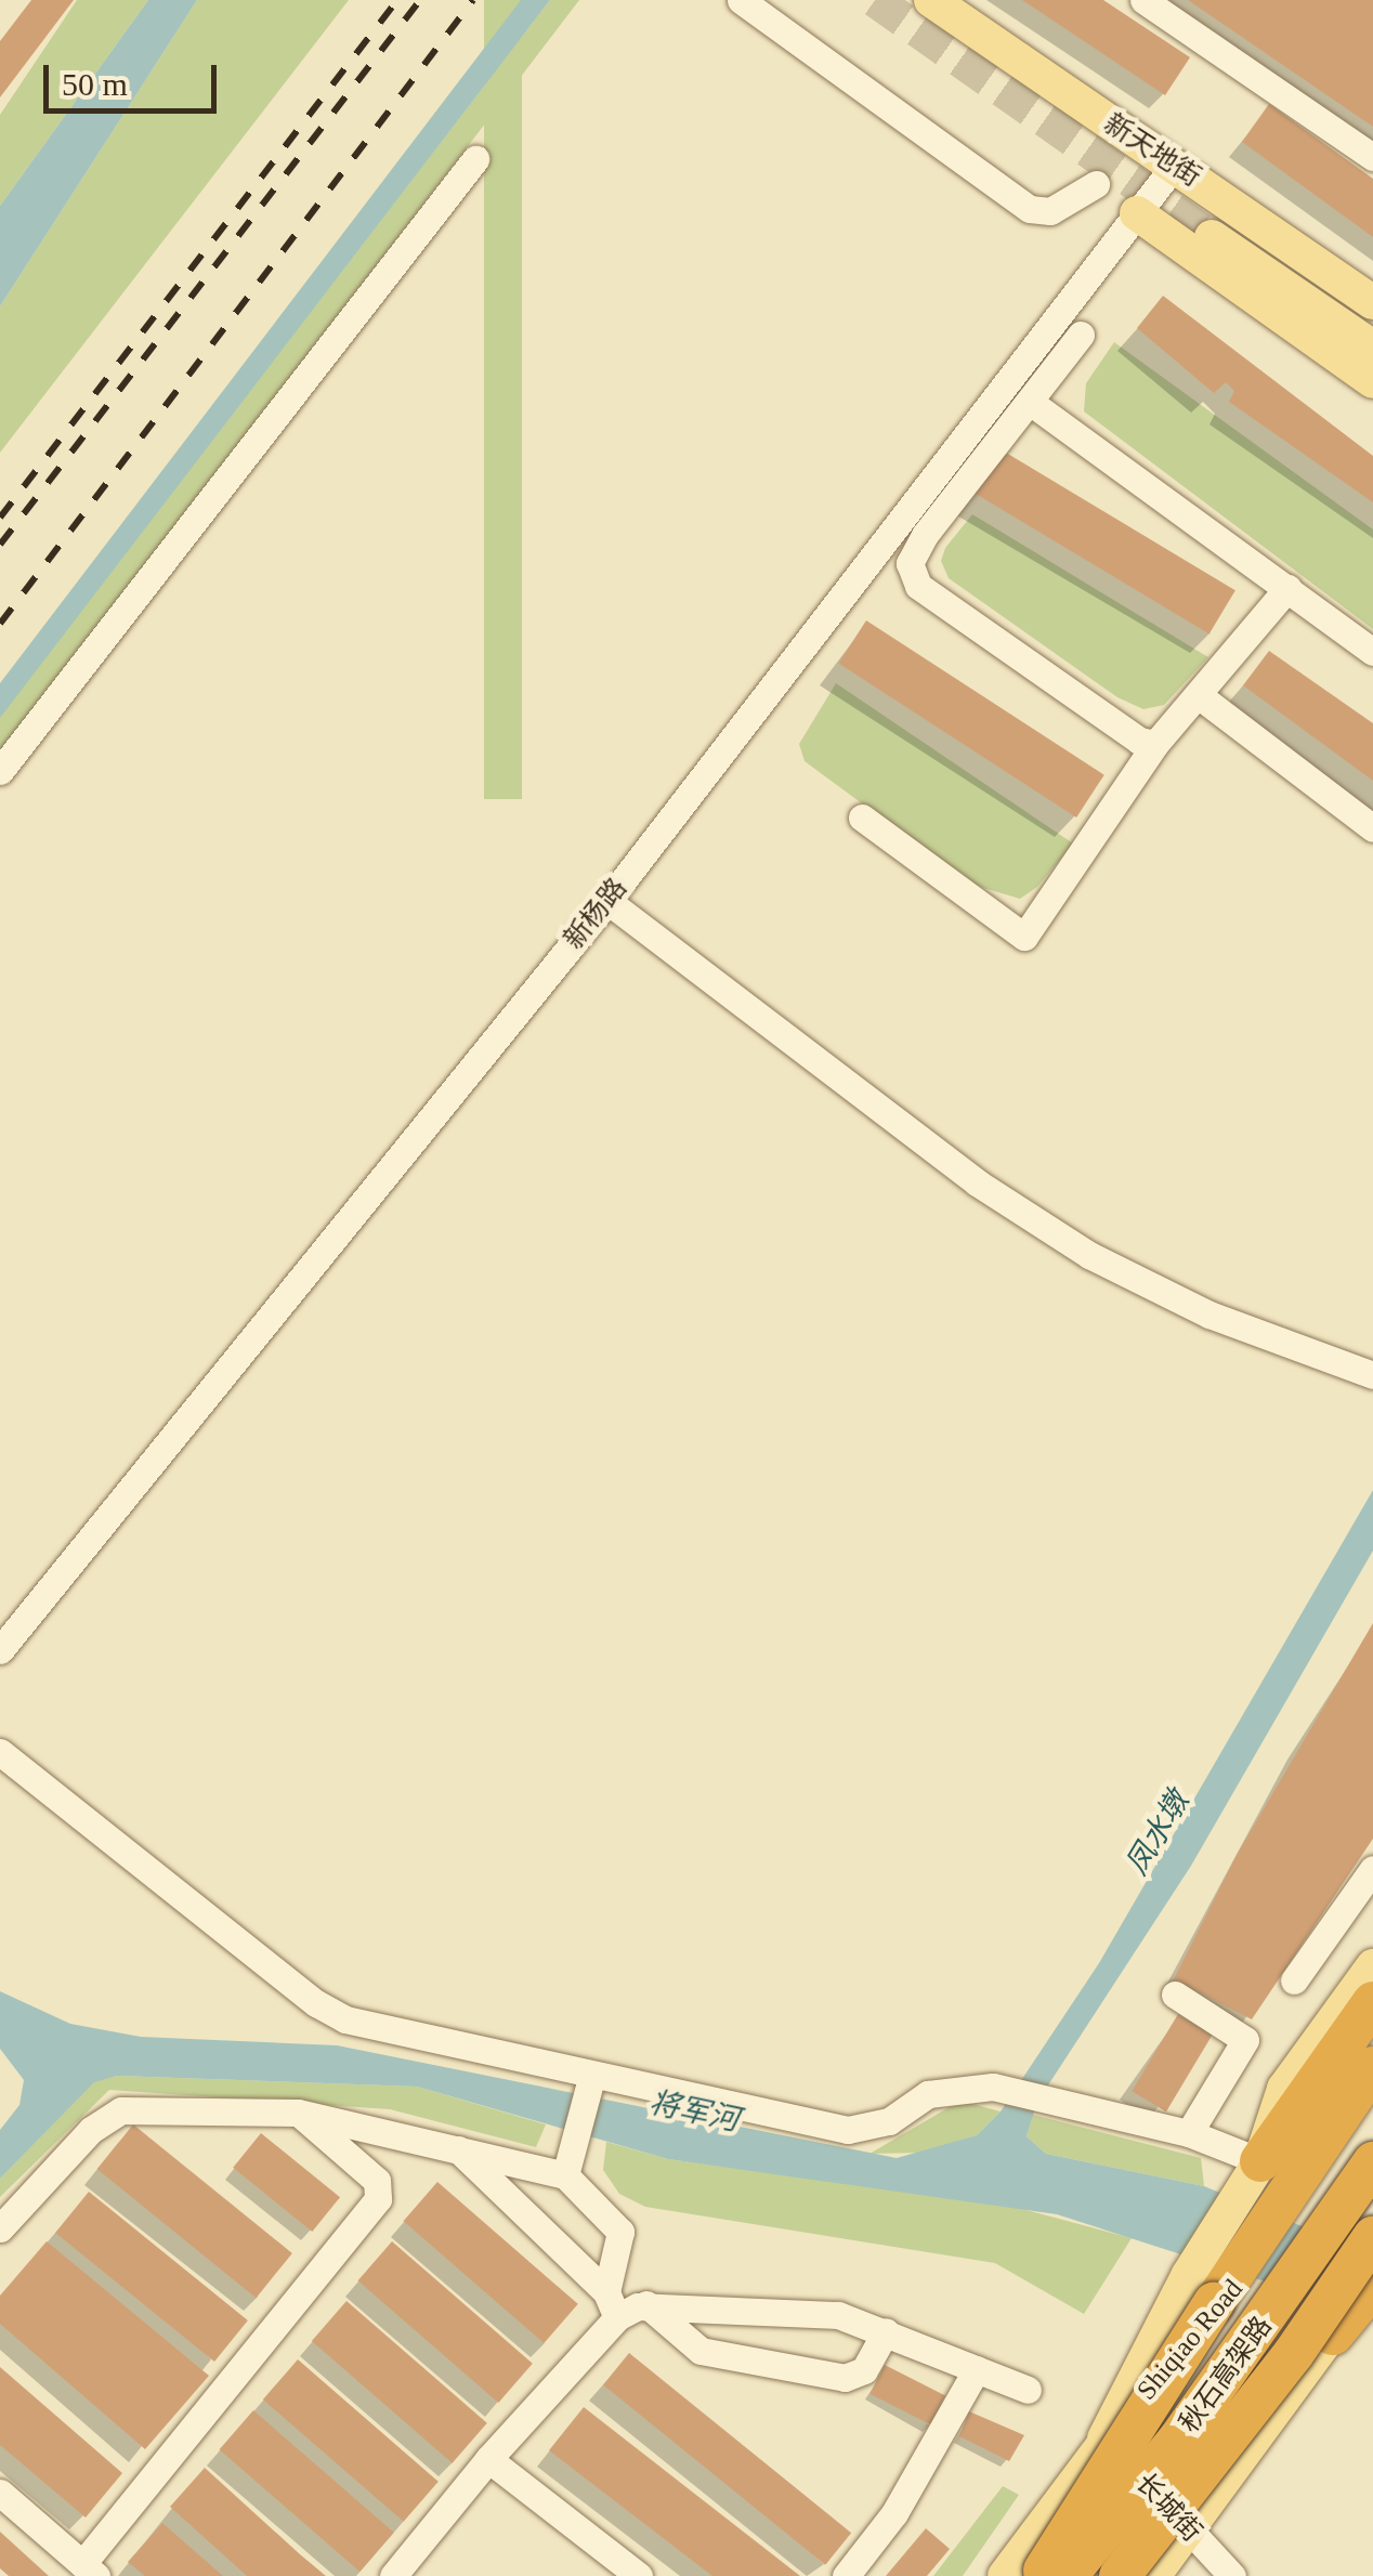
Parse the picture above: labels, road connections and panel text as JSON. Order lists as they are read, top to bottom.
{
  "streets": {
    "highway": ["秋石高架路"],
    "main road": ["新天地街", "Shiqiao Road"],
    "street": ["新杨路", "长城街"]
  },
  "crossings": [
    ["新天地街", "新杨路"],
    ["Shiqiao Road", "长城街"]
  ],
  "water": ["凤水墩", "将军河"],
  "scale_bar": "50 m"
}
